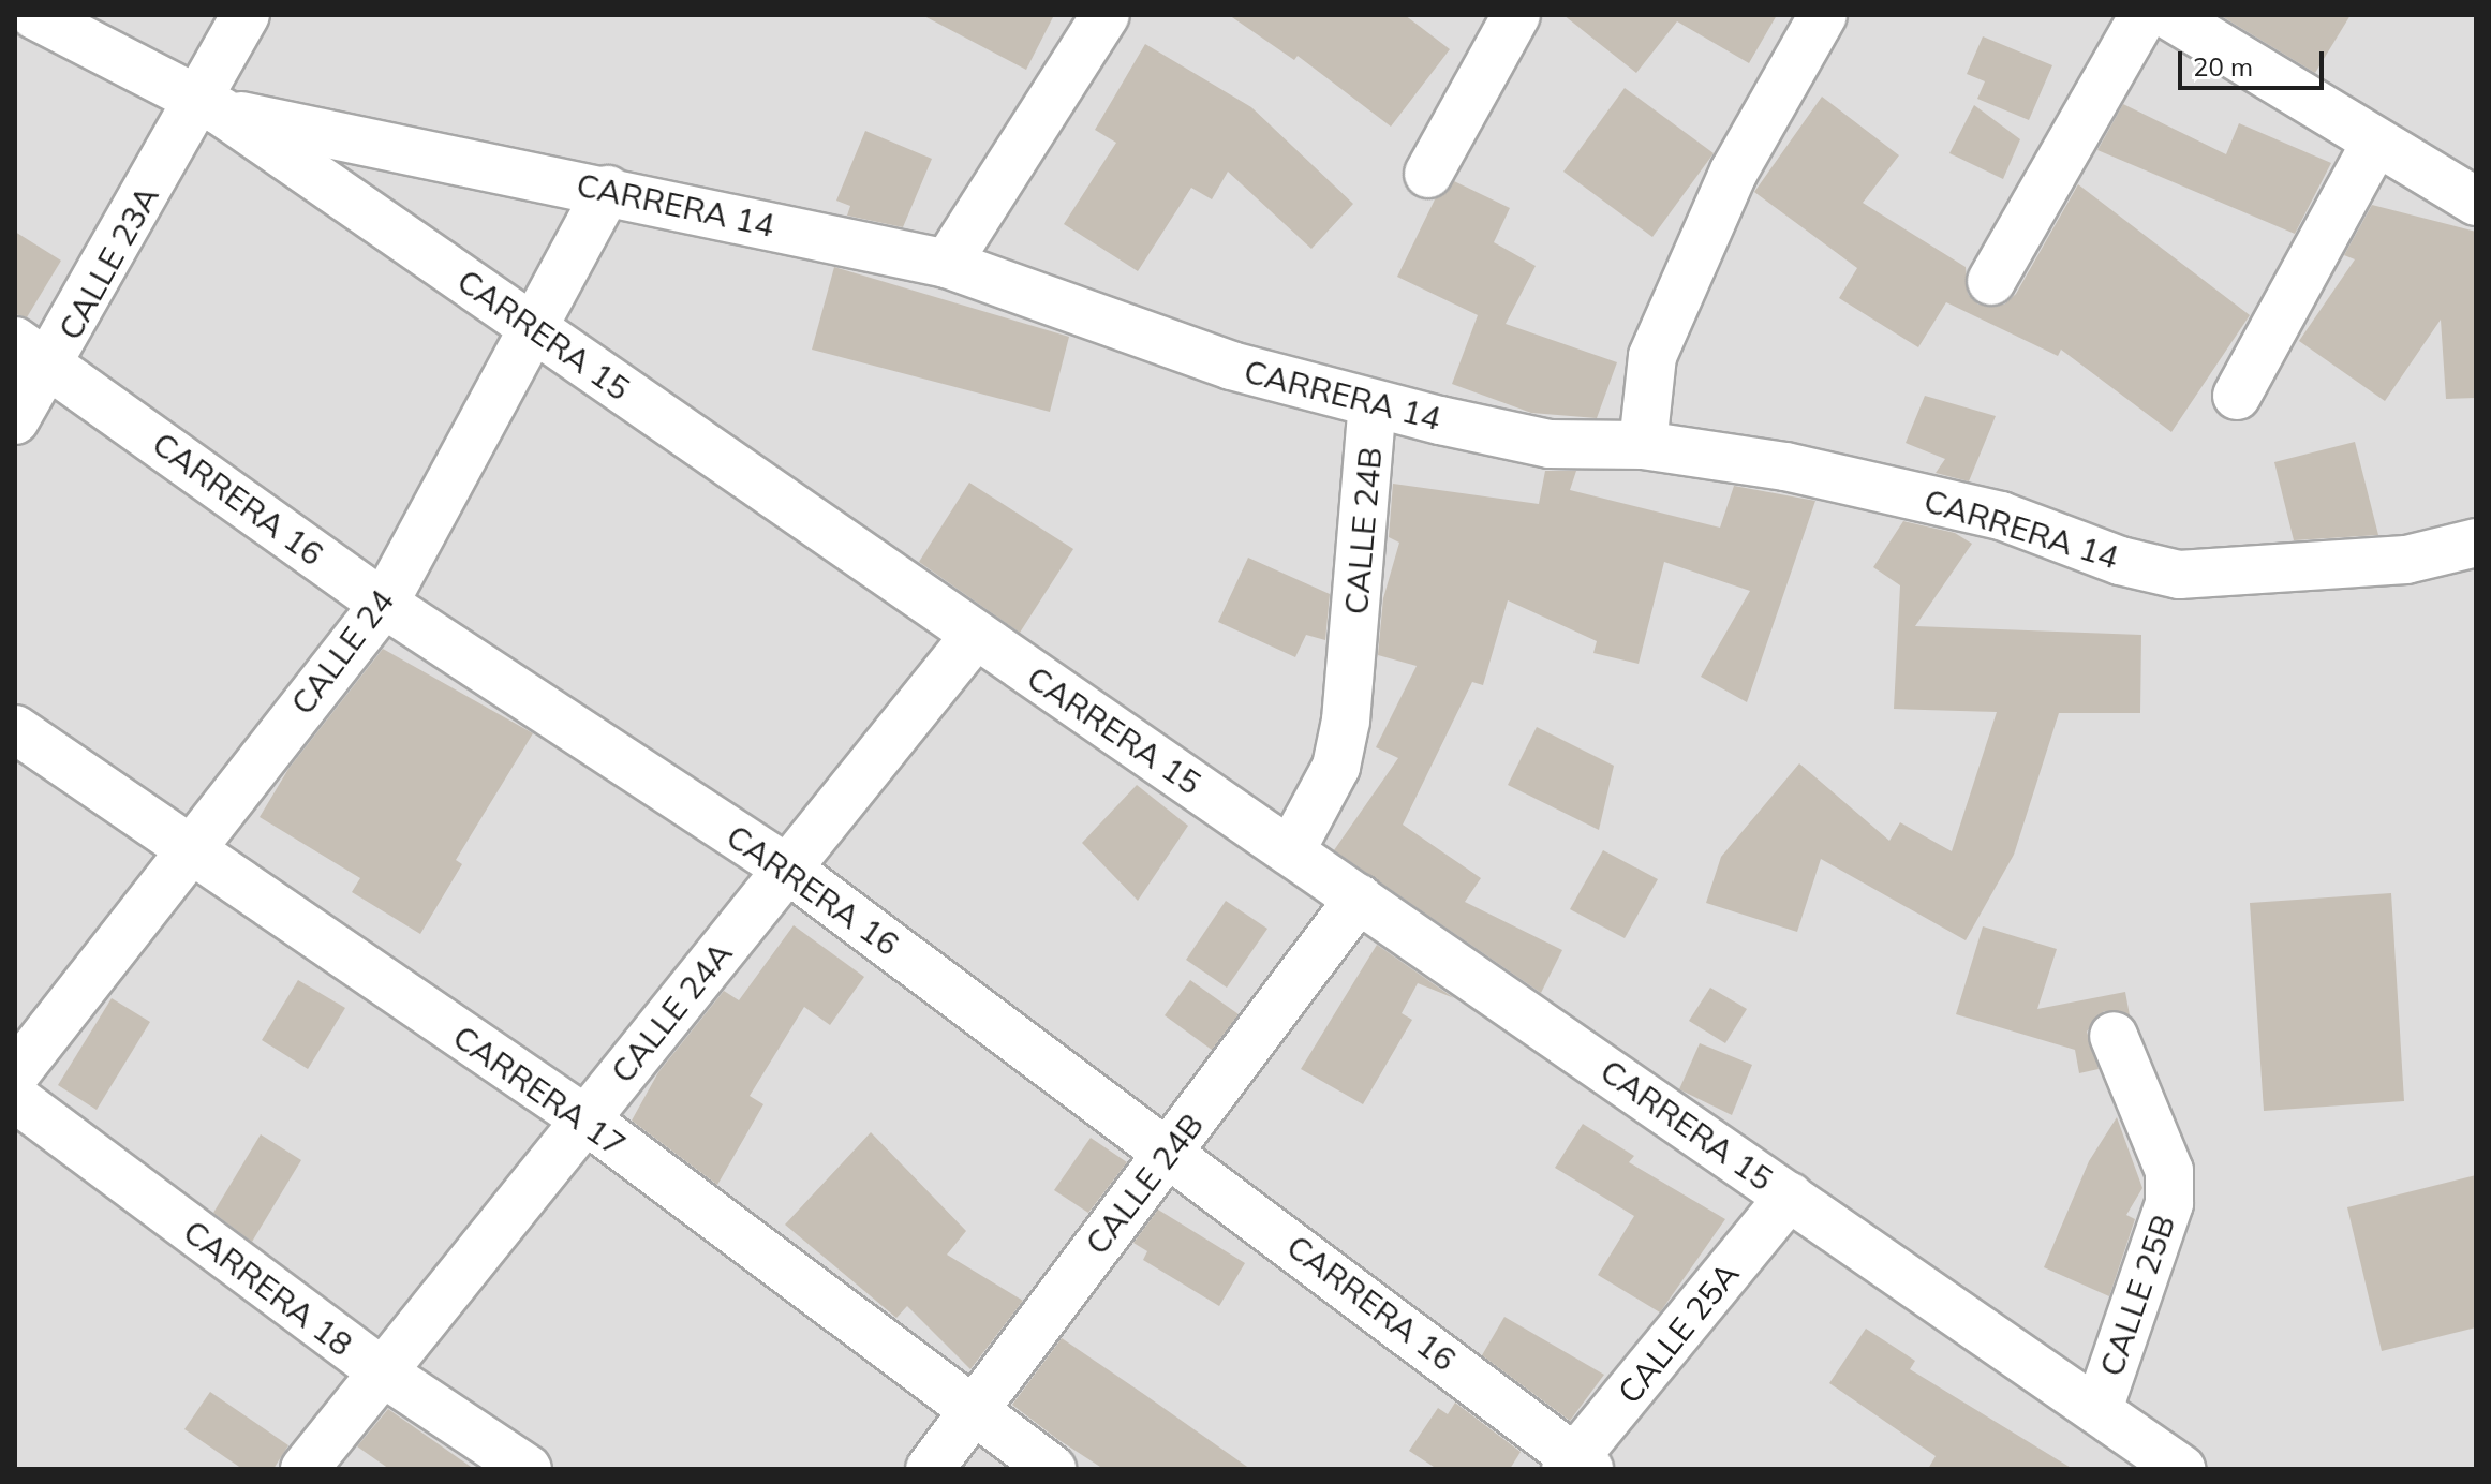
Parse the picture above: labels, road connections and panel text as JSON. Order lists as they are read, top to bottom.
{
  "streets": {
    "street": [
      "CARRERA 14",
      "CALLE 23A",
      "CARRERA 15",
      "CARRERA 16",
      "CALLE 24B",
      "CALLE 24",
      "CALLE 24A",
      "CARRERA 17",
      "CARRERA 18",
      "CALLE 25B",
      "CALLE 25A"
    ]
  },
  "crossings": [
    ["CARRERA 14", "CALLE 23A"],
    ["CARRERA 14", "CARRERA 15"],
    ["CARRERA 14", "CALLE 24B"],
    ["CARRERA 14", "CALLE 24"],
    ["CALLE 23A", "CARRERA 15"],
    ["CALLE 23A", "CARRERA 16"],
    ["CARRERA 15", "CALLE 24B"],
    ["CARRERA 15", "CALLE 24"],
    ["CARRERA 15", "CALLE 24A"],
    ["CARRERA 15", "CALLE 25B"],
    ["CARRERA 15", "CALLE 25A"],
    ["CARRERA 16", "CALLE 24B"],
    ["CARRERA 16", "CALLE 24"],
    ["CARRERA 16", "CALLE 24A"],
    ["CARRERA 16", "CALLE 25A"],
    ["CALLE 24B", "CARRERA 17"],
    ["CALLE 24", "CARRERA 17"],
    ["CALLE 24A", "CARRERA 17"],
    ["CALLE 24A", "CARRERA 18"]
  ],
  "scale_bar": "20 m"
}
